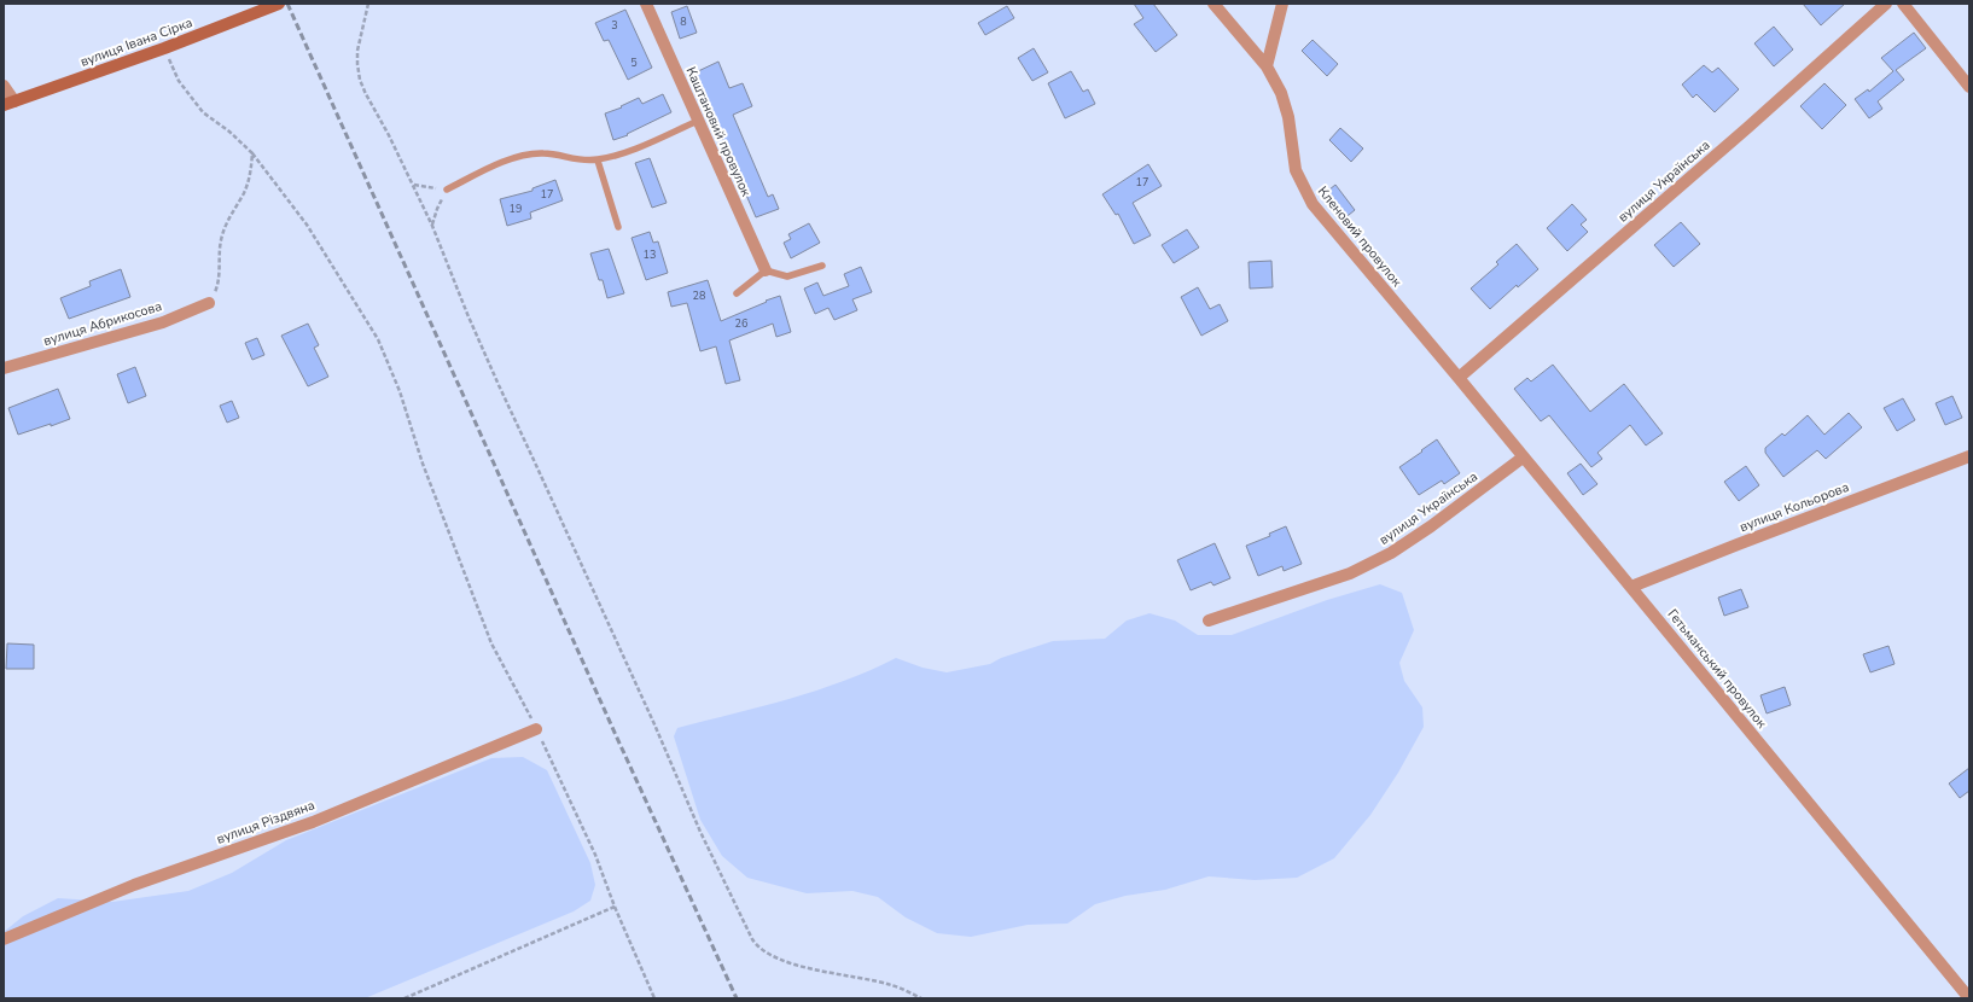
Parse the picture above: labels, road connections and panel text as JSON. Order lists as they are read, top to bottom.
{
  "streets": {
    "street": [
      "вулиця Івана Сірка",
      "Каштановий провулок",
      "вулиця Українська",
      "Кленовий провулок",
      "вулиця Абрикосова",
      "вулиця Кольорова",
      "Гетьманський провулок",
      "вулиця Різдвяна"
    ]
  },
  "crossings": [
    ["вулиця Українська", "Кленовий провулок"],
    ["вулиця Українська", "Гетьманський провулок"],
    ["Кленовий провулок", "Гетьманський провулок"],
    ["вулиця Кольорова", "Гетьманський провулок"]
  ],
  "house_numbers": [
    "8",
    "3",
    "5",
    "17",
    "17",
    "19",
    "13",
    "28",
    "26"
  ]
}
